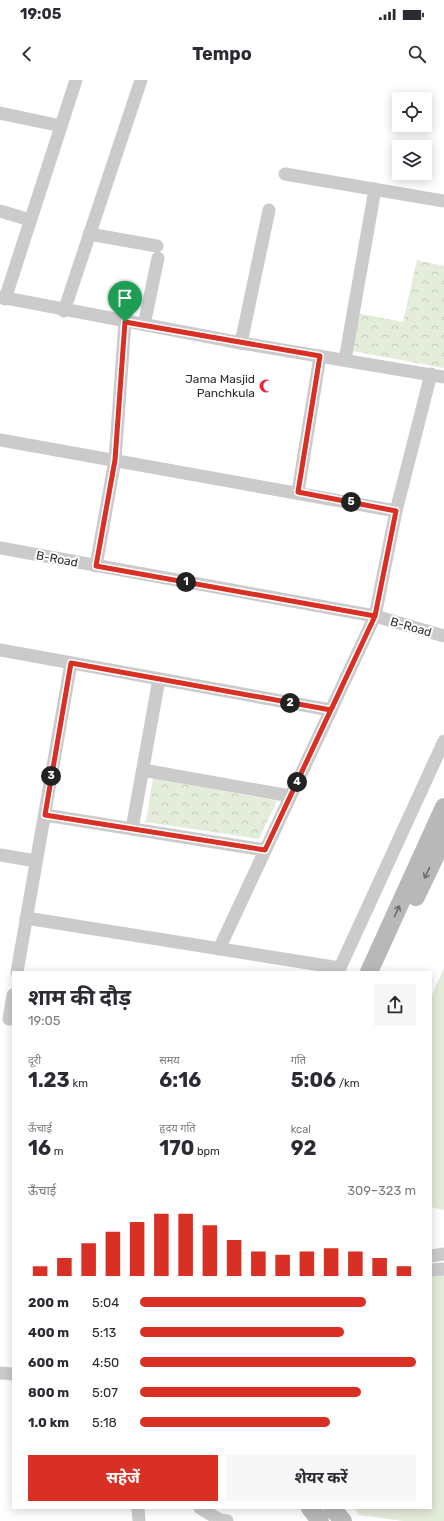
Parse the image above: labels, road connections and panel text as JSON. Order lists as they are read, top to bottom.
{
  "streets": {
    "street": ["B-Road"]
  },
  "places": {
    "mosque": ["Jama Masjid Panchkula"]
  },
  "page": {
    "status": "19:05",
    "header": "Tempo",
    "pins": [
      "5",
      "1",
      "2",
      "3",
      "4"
    ],
    "heading": ["शाम की दौड़", "19:05"],
    "stats": [
      ["दूरी", "1.23 km"],
      ["समय", "6:16"],
      ["गति", "5:06 /km"],
      ["ऊँचाई", "16 m"],
      ["हृदय गति", "170 bpm"],
      ["kcal", "92"]
    ],
    "chart": ["ऊँचाई", "309–323 m"],
    "list": [
      {
        "name": "200 m",
        "note": "5:04"
      },
      {
        "name": "400 m",
        "note": "5:13"
      },
      {
        "name": "600 m",
        "note": "4:50"
      },
      {
        "name": "800 m",
        "note": "5:07"
      },
      {
        "name": "1.0 km",
        "note": "5:18"
      }
    ],
    "buttons": ["सहेजें", "शेयर करें"]
  }
}
